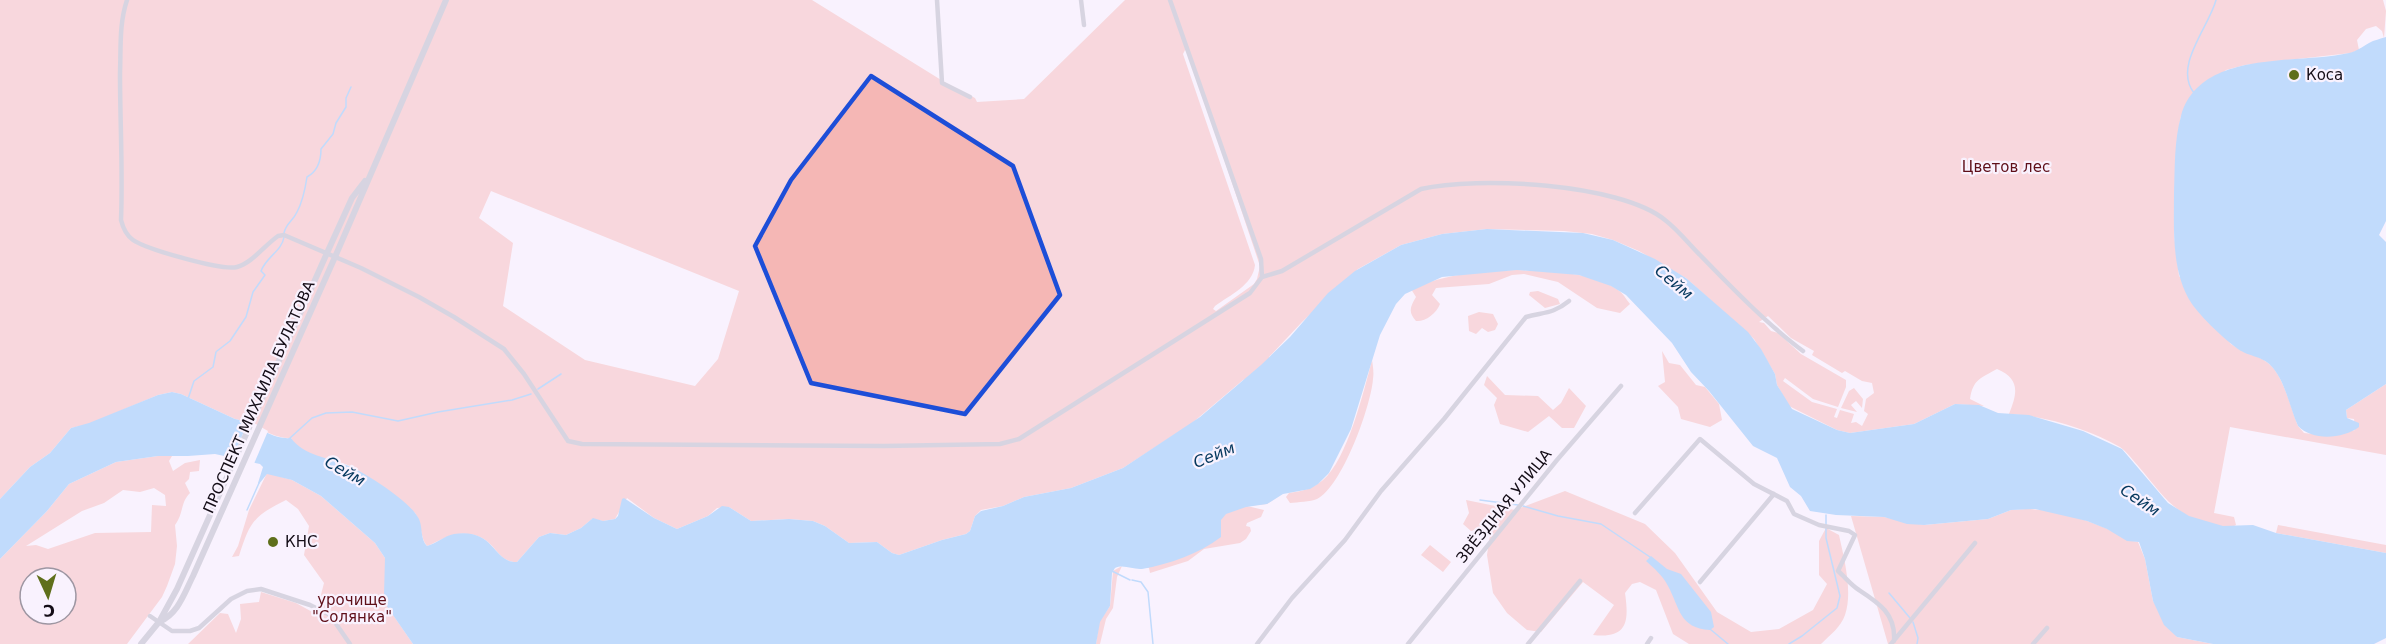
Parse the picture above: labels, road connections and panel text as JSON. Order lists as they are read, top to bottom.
{
  "streets": {
    "street": ["ПРОСПЕКТ МИХАИЛА БУЛАТОВА", "ЗВЁЗДНАЯ УЛИЦА"]
  },
  "water": ["Сейм"],
  "parks": ["Цветов лес", "урочище \"Солянка\""],
  "places": ["Коса", "КНС"],
  "north": "bottom"
}
